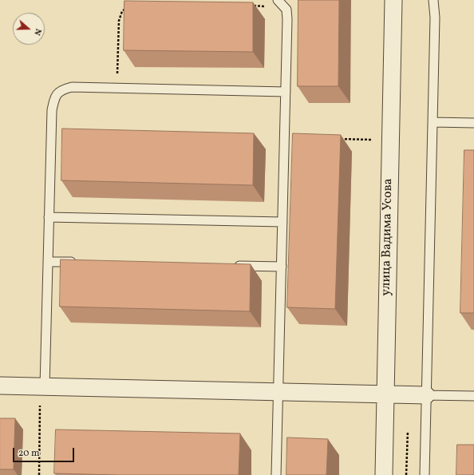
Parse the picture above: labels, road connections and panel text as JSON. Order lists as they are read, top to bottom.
{
  "streets": {
    "street": ["улица Вадима Усова"]
  },
  "scale_bar": "20 m",
  "north": "right"
}
